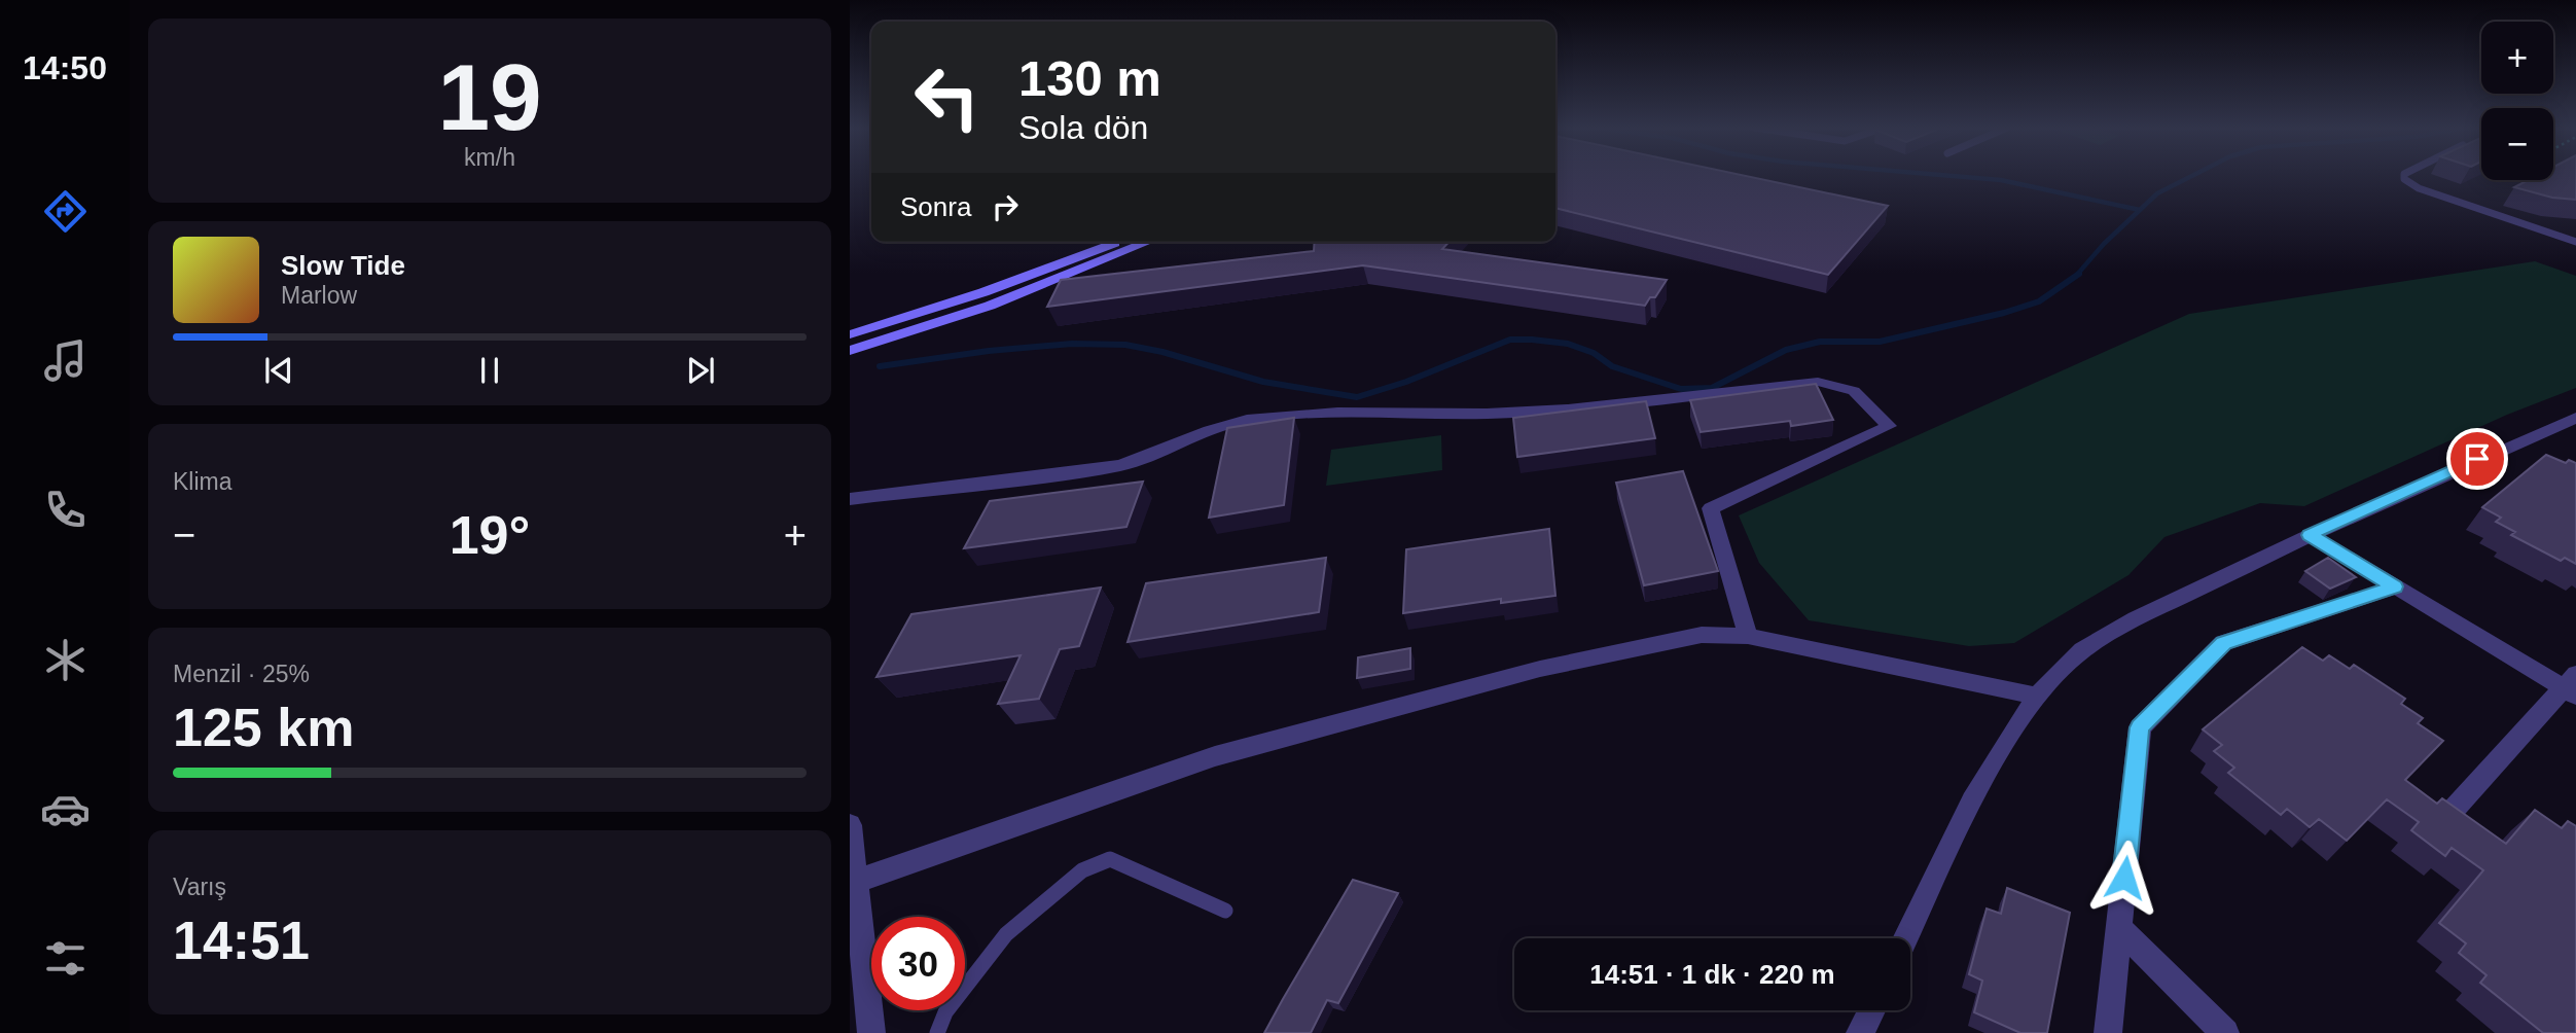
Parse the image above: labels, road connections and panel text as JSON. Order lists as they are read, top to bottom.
{
  "page": {
    "tabs": "14:50",
    "tile": [
      ["19", "km/h"],
      "Klima",
      ["Menzil · 25%", "125 km"],
      ["Varış", "14:51"]
    ],
    "map_buttons": ["+", "−"],
    "turn": ["130 m", "Sola dön"],
    "then": "Sonra",
    "song": ["Slow Tide", "Marlow"],
    "heat": ["−", "19°", "+"],
    "limit": "30",
    "trip": "14:51 · 1 dk · 220 m"
  }
}
